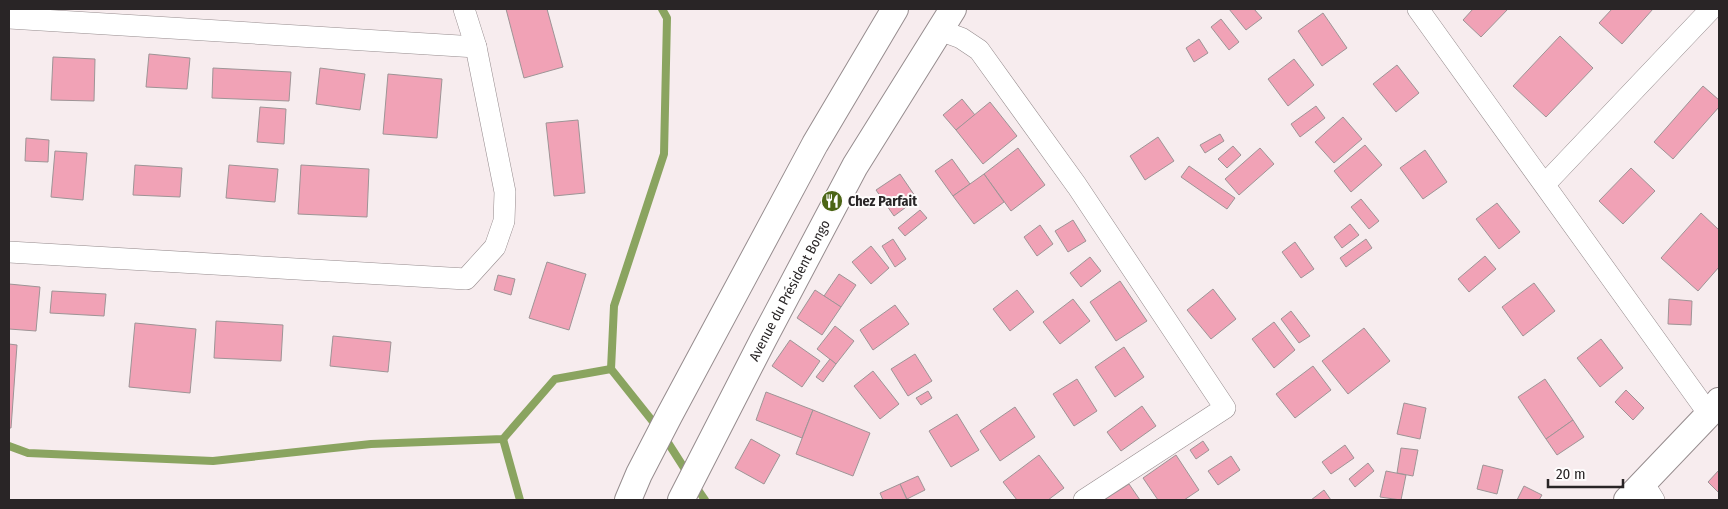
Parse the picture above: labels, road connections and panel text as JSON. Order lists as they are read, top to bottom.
{
  "streets": {
    "street": ["Avenue du Président Bongo"]
  },
  "places": {
    "restaurant": ["Chez Parfait"]
  },
  "scale_bar": "20 m"
}
